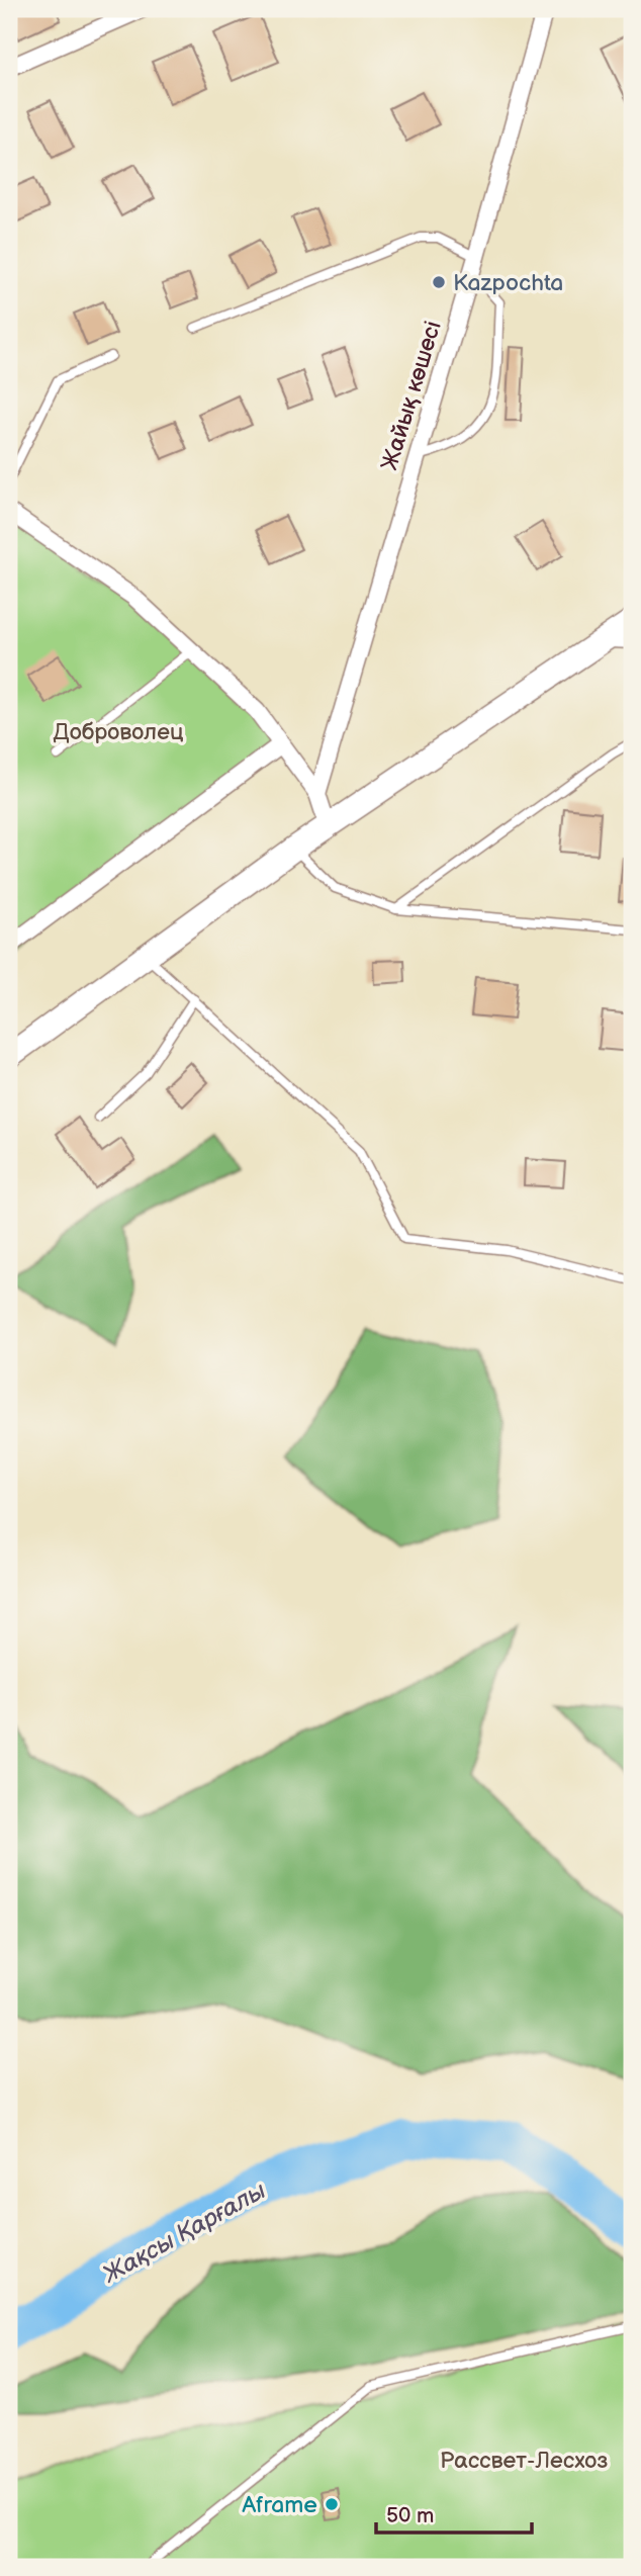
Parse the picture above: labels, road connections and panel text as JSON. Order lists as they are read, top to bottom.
{
  "streets": {
    "street": ["Жайық көшесі"]
  },
  "water": ["Жақсы Қарғалы"],
  "parks": ["Доброволец", "Рассвет-Лесхоз"],
  "places": ["Kazpochta", "Aframe"],
  "scale_bar": "50 m"
}
